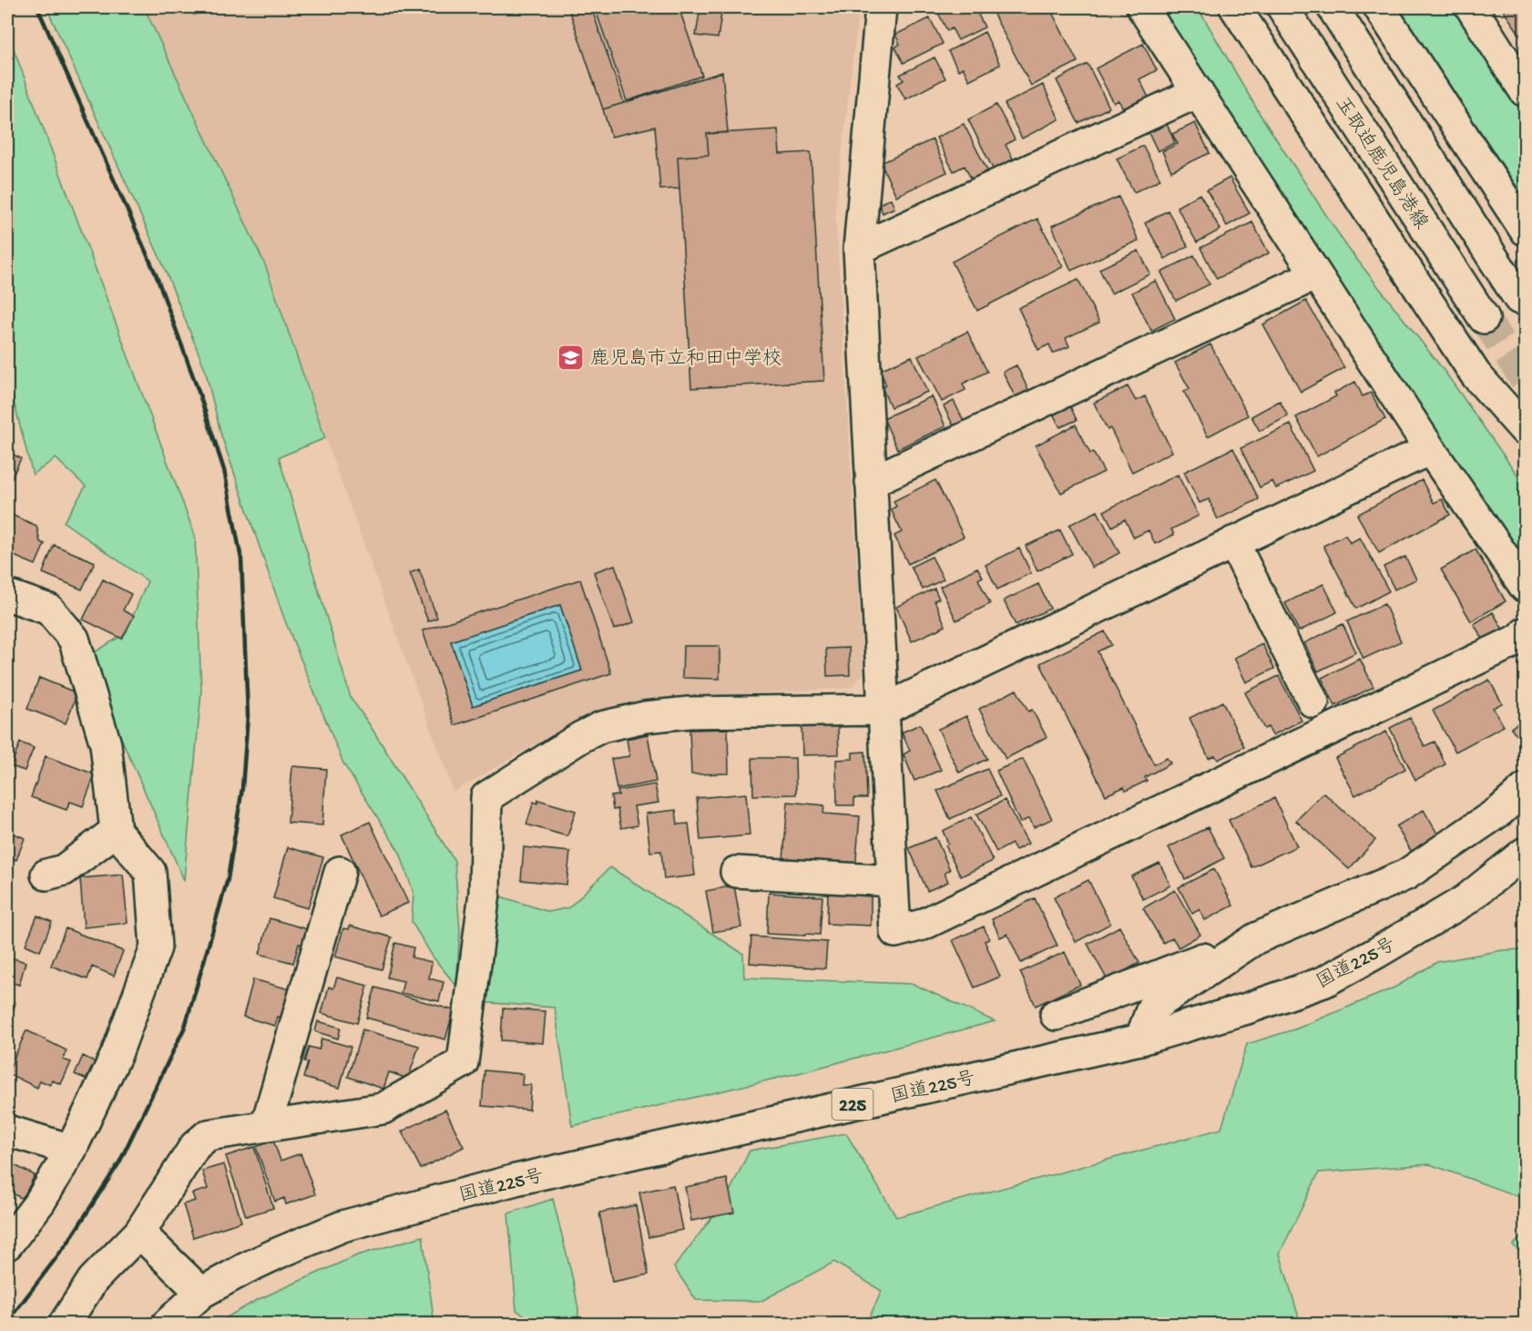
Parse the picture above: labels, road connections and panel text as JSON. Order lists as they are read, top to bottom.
{
  "streets": {
    "main road": ["玉取迫鹿児島港線", "国道225号", "225"]
  },
  "places": {
    "school or university": ["鹿児島市立和田中学校"]
  }
}
